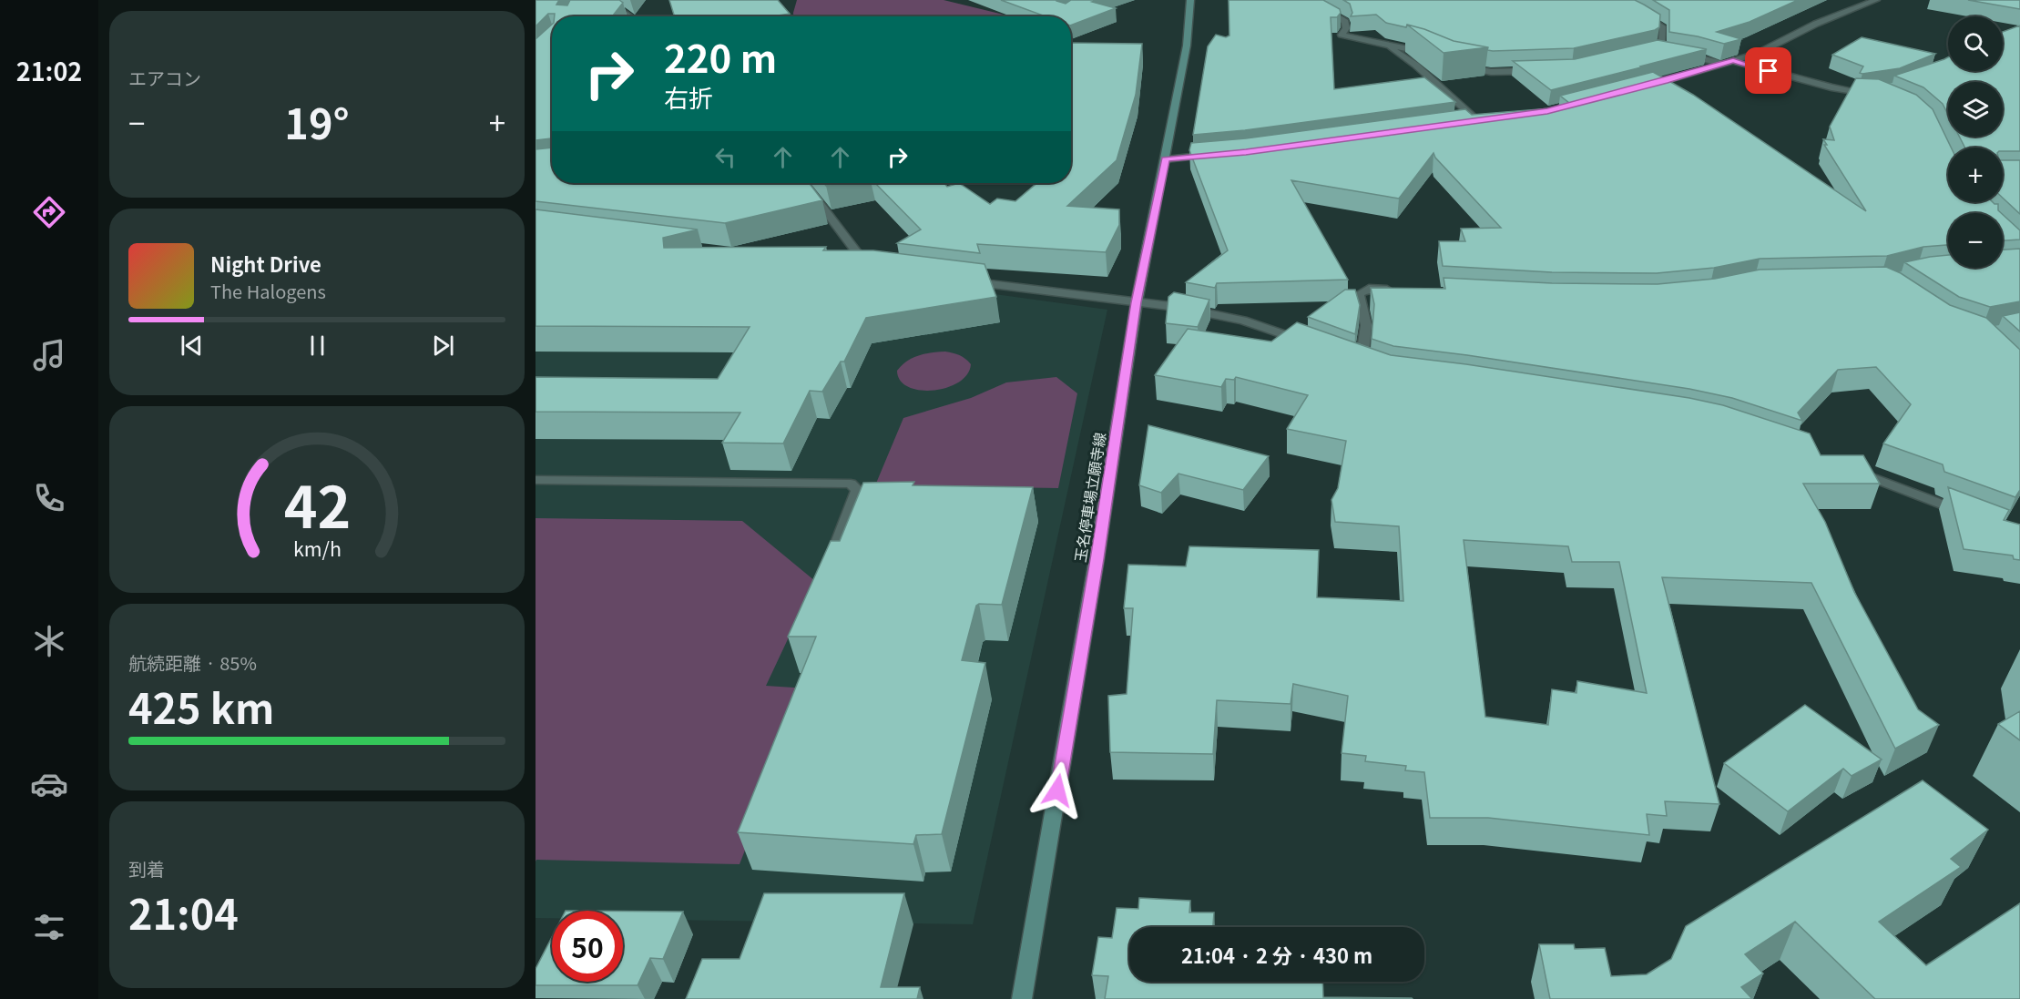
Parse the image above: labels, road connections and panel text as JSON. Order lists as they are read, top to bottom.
{
  "streets": {
    "main road": ["玉名停車場立願寺線"]
  },
  "page": {
    "tabs": "21:02",
    "tile": [
      "エアコン",
      ["航続距離 · 85%", "425 km"],
      ["到着", "21:04"]
    ],
    "map_buttons": ["+", "−"],
    "turn": ["220 m", "右折"],
    "heat": ["−", "19°", "+"],
    "song": ["Night Drive", "The Halogens"],
    "limit": "50",
    "trip": "21:04 · 2 分 · 430 m",
    "gauge": ["42", "km/h"]
  }
}
